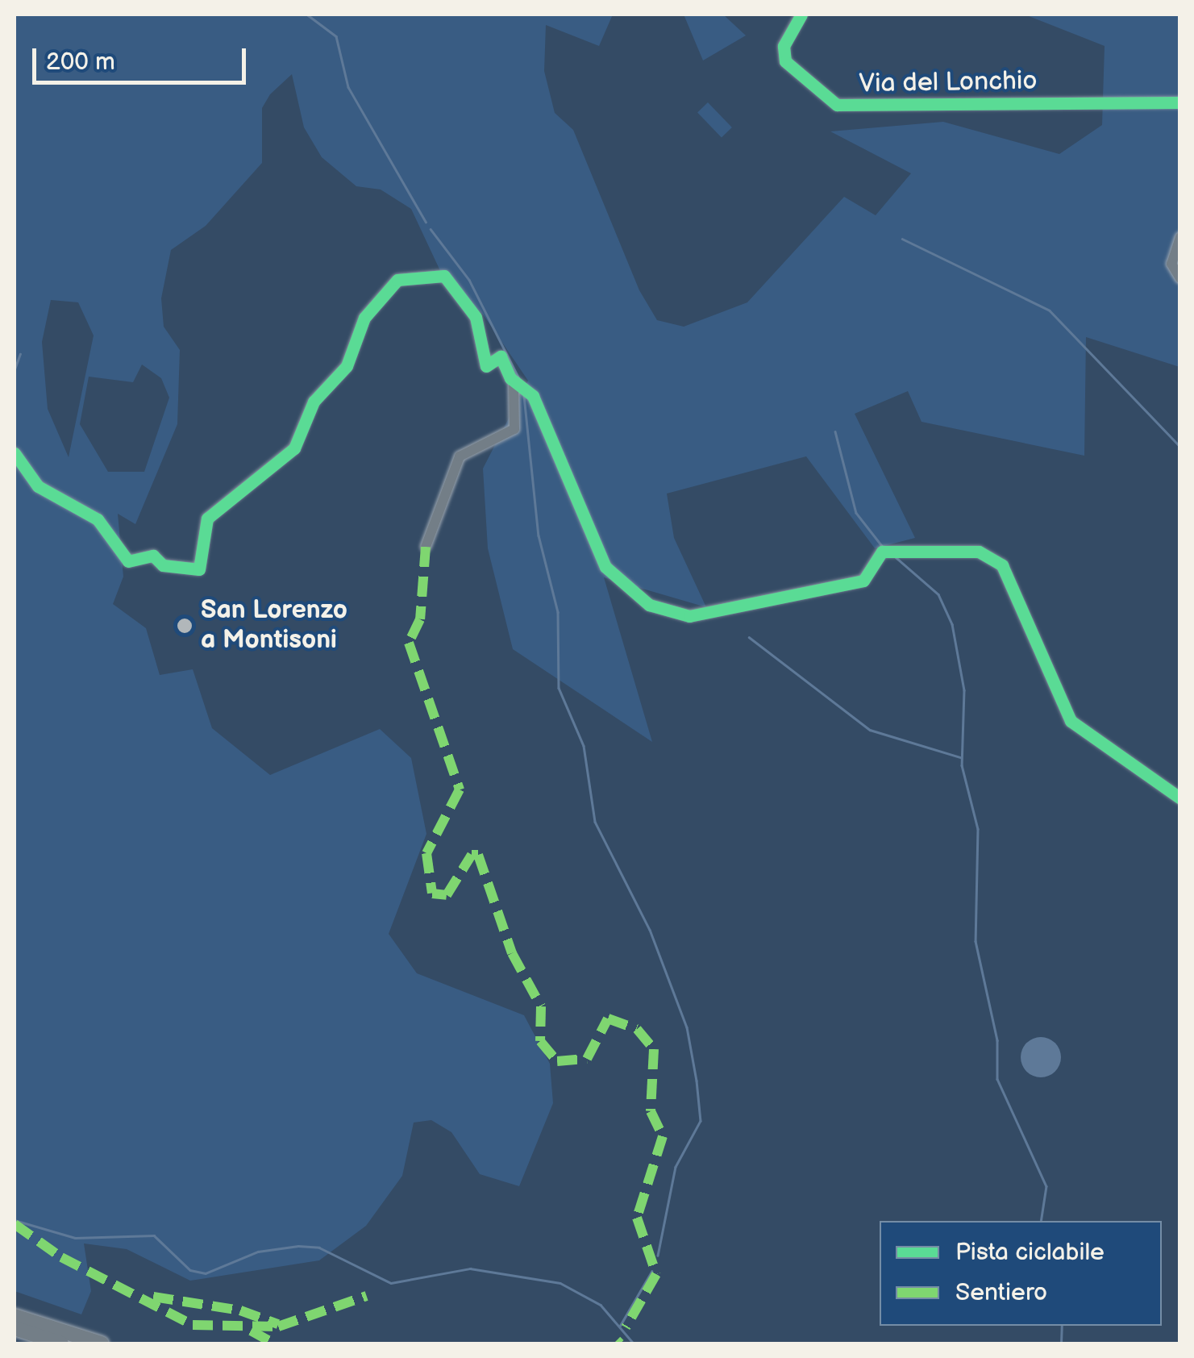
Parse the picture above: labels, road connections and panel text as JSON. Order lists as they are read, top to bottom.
{
  "streets": {
    "street": ["Via del Lonchio"]
  },
  "places": ["San Lorenzo a Montisoni"],
  "legend": ["Pista ciclabile", "Sentiero"],
  "scale_bar": "200 m"
}
